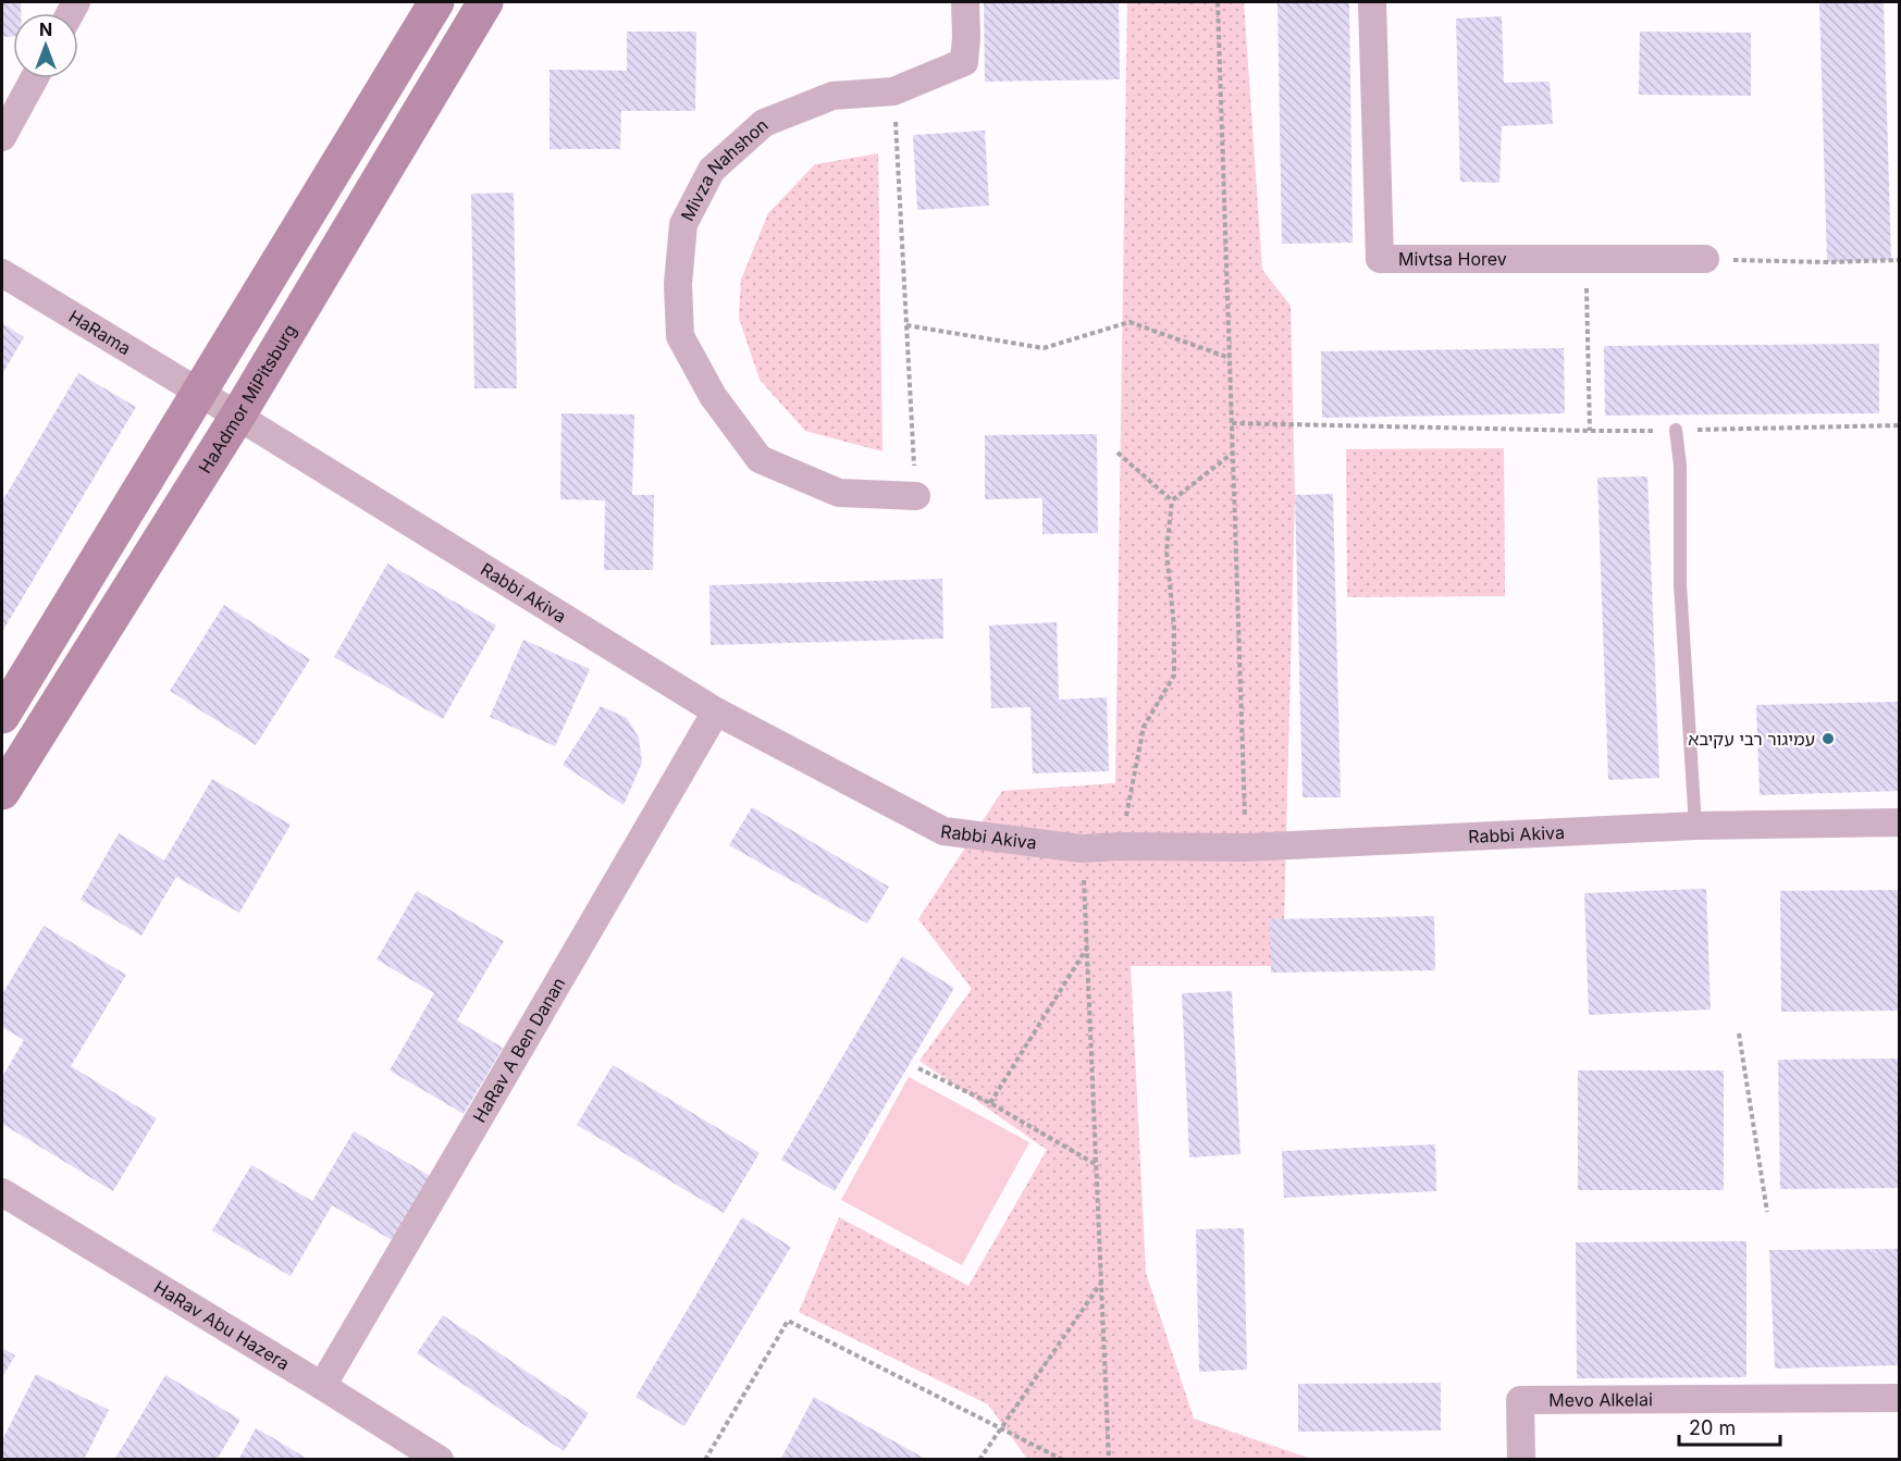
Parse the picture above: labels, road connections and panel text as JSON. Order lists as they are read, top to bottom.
{
  "streets": {
    "street": [
      "Mivza Nahshon",
      "Mivtsa Horev",
      "HaRama",
      "HaAdmor MiPitsburg",
      "Rabbi Akiva",
      "HaRav A Ben Danan",
      "HaRav Abu Hazera",
      "Mevo Alkelai"
    ]
  },
  "crossings": [
    ["HaRama", "Rabbi Akiva"],
    ["HaAdmor MiPitsburg", "Rabbi Akiva"],
    ["Rabbi Akiva", "HaRav A Ben Danan"],
    ["HaRav A Ben Danan", "HaRav Abu Hazera"]
  ],
  "places": ["עמיגור רבי עקיבא"],
  "scale_bar": "20 m",
  "north": "top"
}
